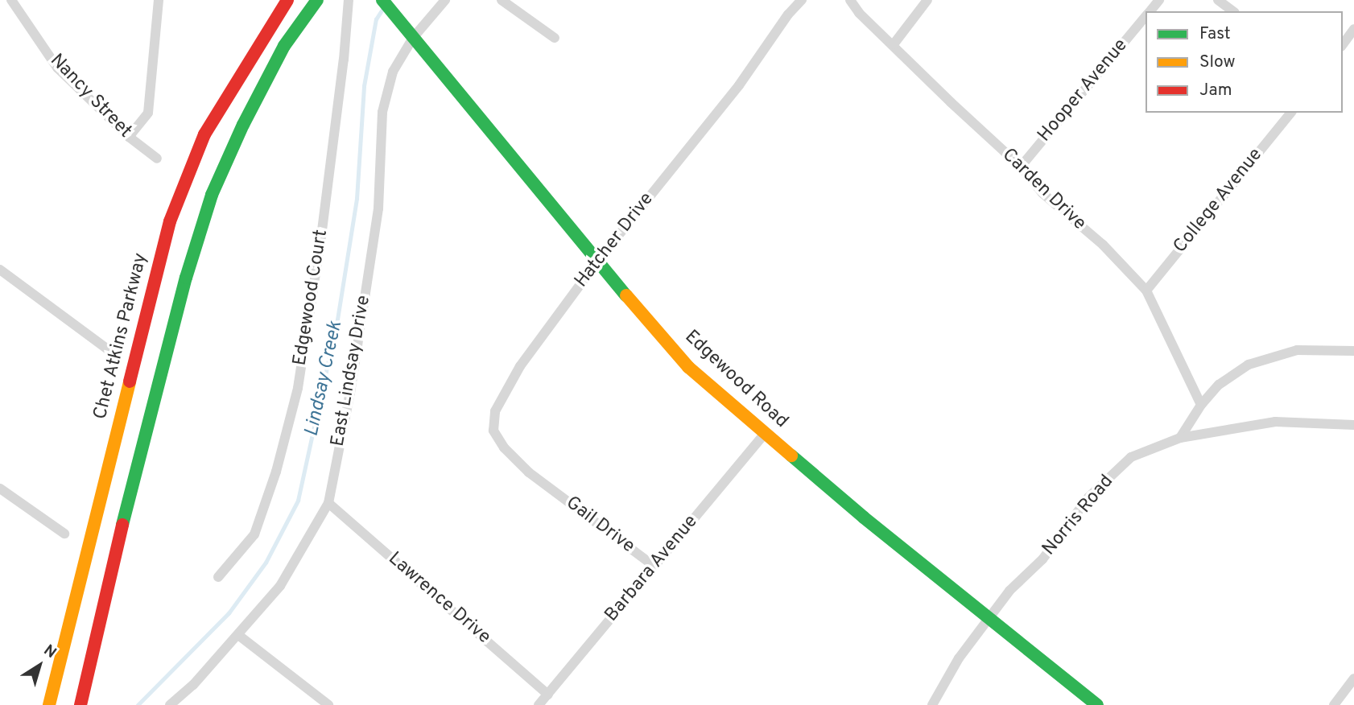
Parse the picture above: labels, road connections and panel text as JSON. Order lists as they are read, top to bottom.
{
  "streets": {
    "main road": ["Chet Atkins Parkway", "Edgewood Road"],
    "street": [
      "Hooper Avenue",
      "Nancy Street",
      "Carden Drive",
      "College Avenue",
      "Hatcher Drive",
      "Edgewood Court",
      "East Lindsay Drive",
      "Norris Road",
      "Gail Drive",
      "Barbara Avenue",
      "Lawrence Drive"
    ]
  },
  "crossings": [
    ["Hooper Avenue", "Carden Drive"],
    ["Carden Drive", "College Avenue"],
    ["Hatcher Drive", "Edgewood Road"],
    ["Hatcher Drive", "Gail Drive"],
    ["East Lindsay Drive", "Edgewood Road"],
    ["East Lindsay Drive", "Lawrence Drive"],
    ["Edgewood Road", "Norris Road"],
    ["Edgewood Road", "Barbara Avenue"],
    ["Gail Drive", "Barbara Avenue"],
    ["Barbara Avenue", "Lawrence Drive"]
  ],
  "water": ["Lindsay Creek"],
  "legend": ["Fast", "Slow", "Jam"],
  "north": "top right"
}
